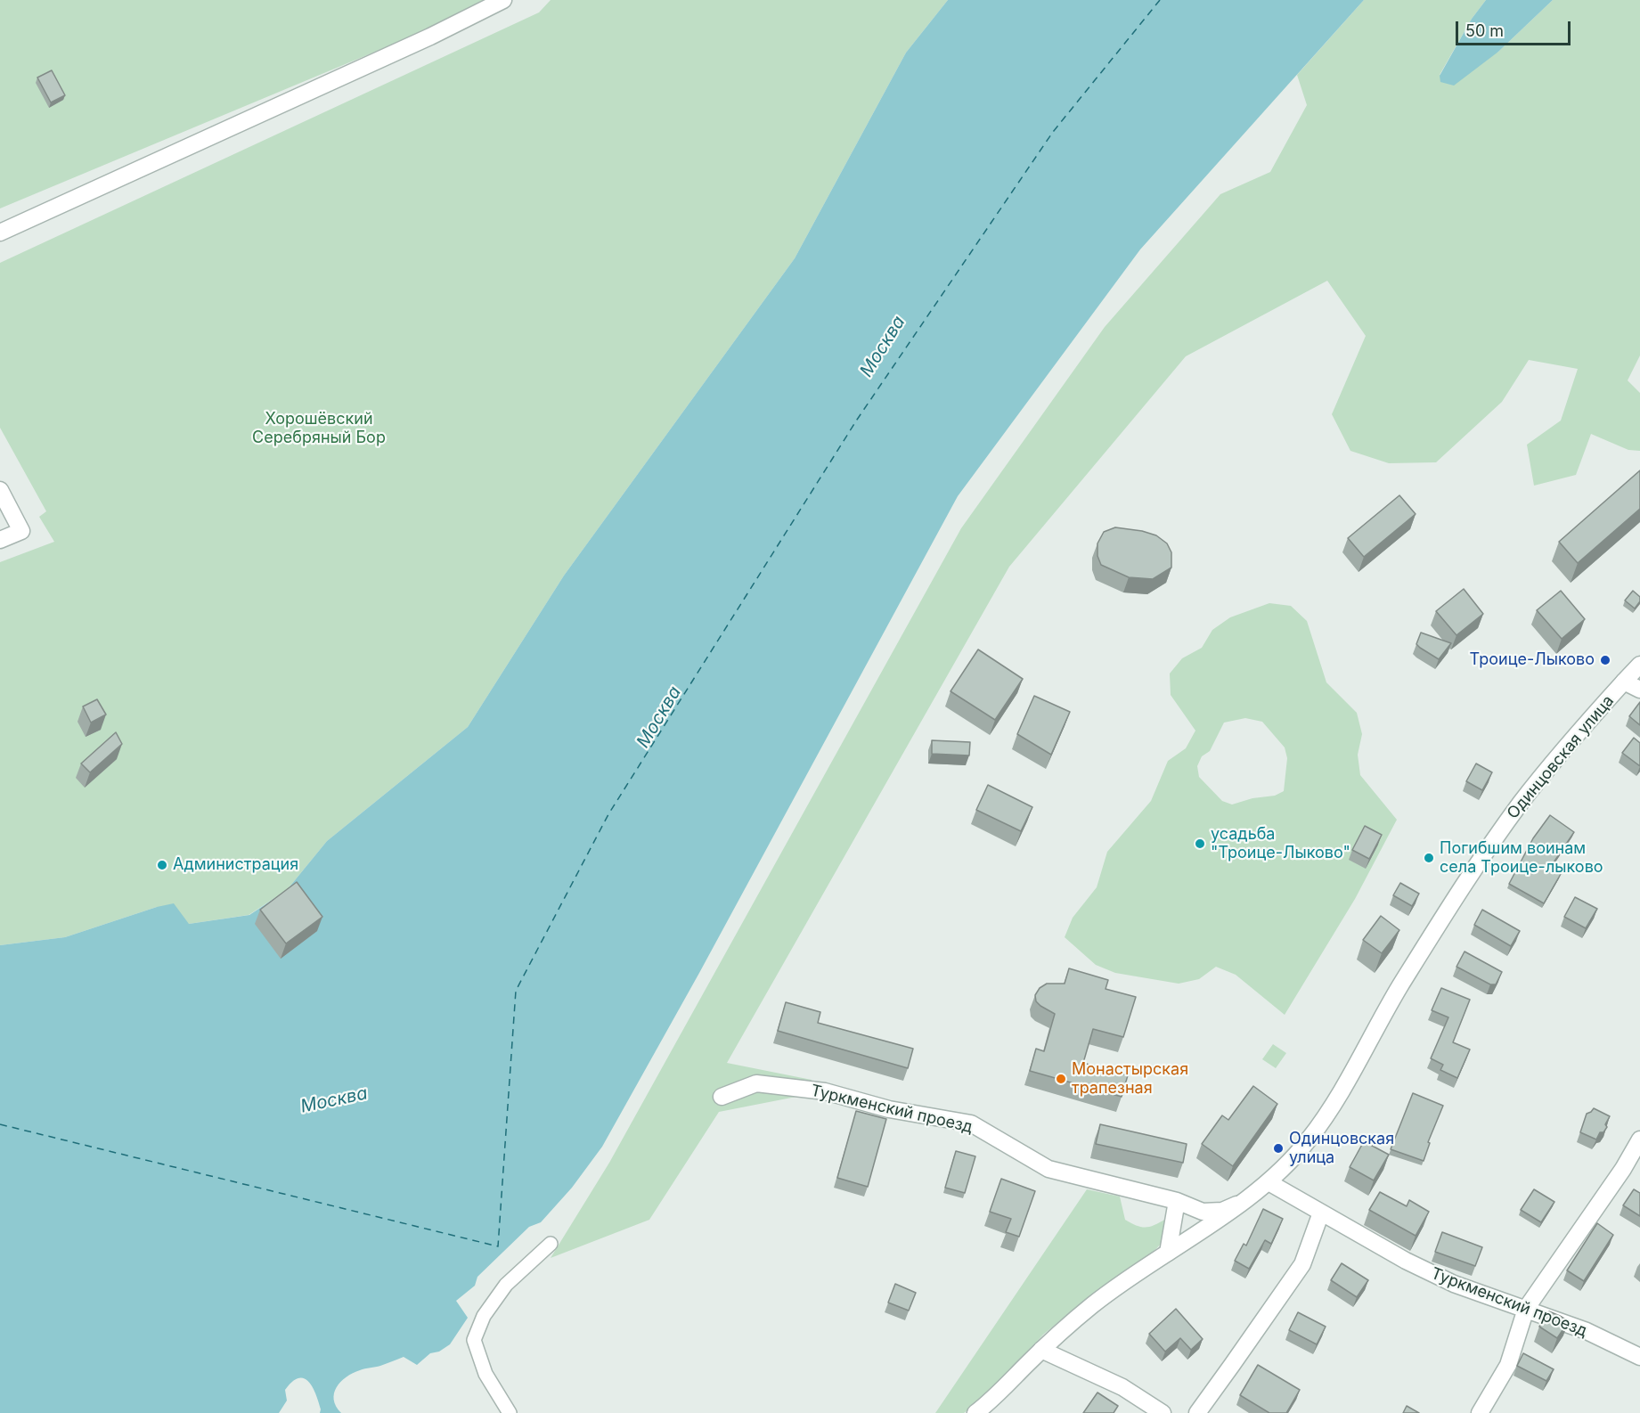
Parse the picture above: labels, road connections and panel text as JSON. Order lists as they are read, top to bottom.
{
  "streets": {
    "street": ["Одинцовская улица", "Туркменский проезд"]
  },
  "crossings": [
    ["Одинцовская улица", "Туркменский проезд"]
  ],
  "water": ["Москва"],
  "parks": ["Хорошёвский Серебряный Бор"],
  "places": [
    "Троице-Лыково",
    "усадьба \"Троице-Лыково\"",
    "Погибшим воинам села Троице-лыково",
    "Администрация",
    "Монастырская трапезная",
    "Одинцовская улица"
  ],
  "scale_bar": "50 m"
}
